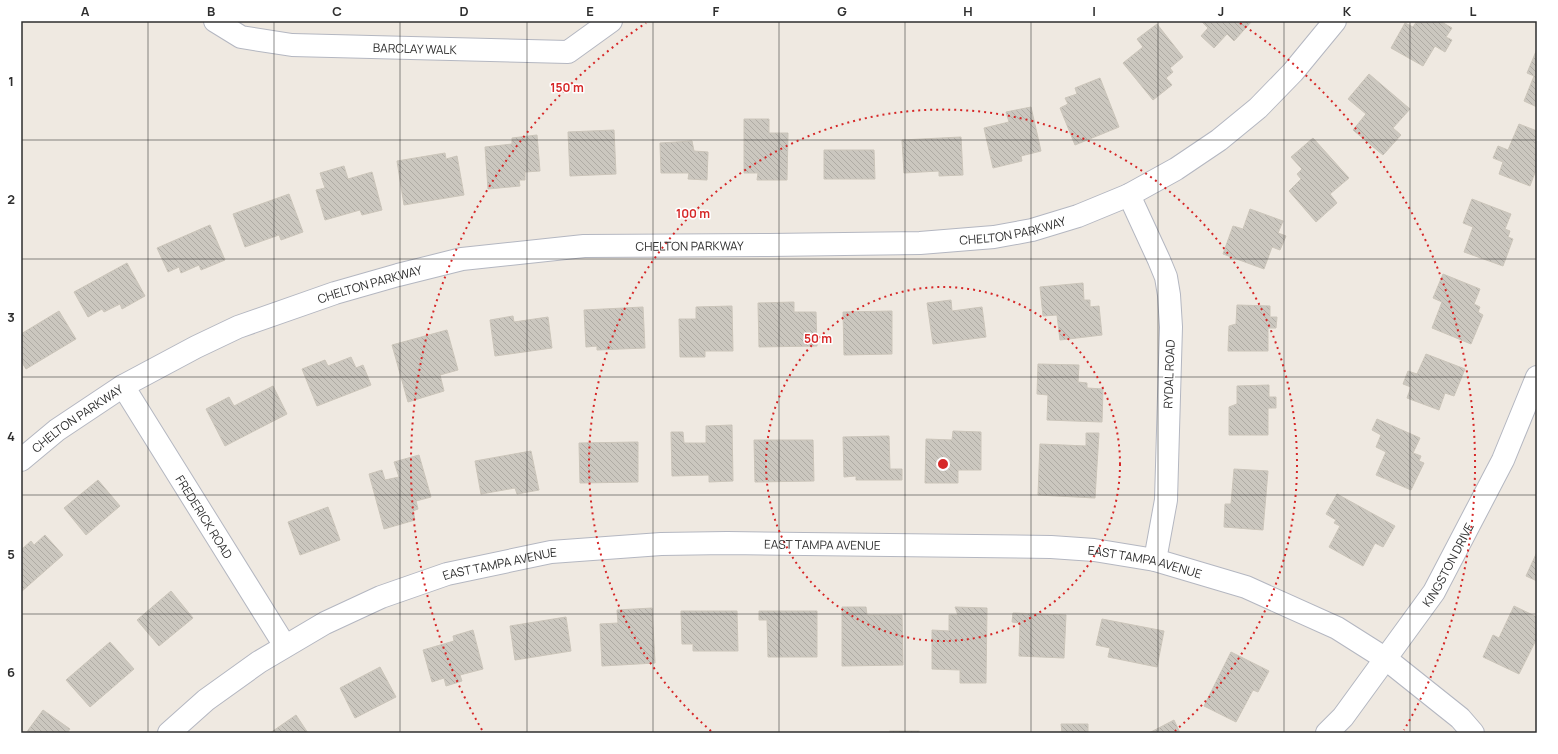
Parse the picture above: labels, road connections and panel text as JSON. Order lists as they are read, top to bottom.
{
  "streets": {
    "street": [
      "BARCLAY WALK",
      "CHELTON PARKWAY",
      "RYDAL ROAD",
      "FREDERICK ROAD",
      "EAST TAMPA AVENUE",
      "KINGSTON DRIVE"
    ]
  },
  "crossings": [
    ["CHELTON PARKWAY", "RYDAL ROAD"],
    ["CHELTON PARKWAY", "FREDERICK ROAD"],
    ["RYDAL ROAD", "EAST TAMPA AVENUE"],
    ["FREDERICK ROAD", "EAST TAMPA AVENUE"],
    ["EAST TAMPA AVENUE", "KINGSTON DRIVE"]
  ],
  "grid": {
    "columns": [
      "A",
      "B",
      "C",
      "D",
      "E",
      "F",
      "G",
      "H",
      "I",
      "J",
      "K",
      "L"
    ],
    "rows": [
      "1",
      "2",
      "3",
      "4",
      "5",
      "6"
    ]
  },
  "rings": ["150 m", "100 m", "50 m"]
}
